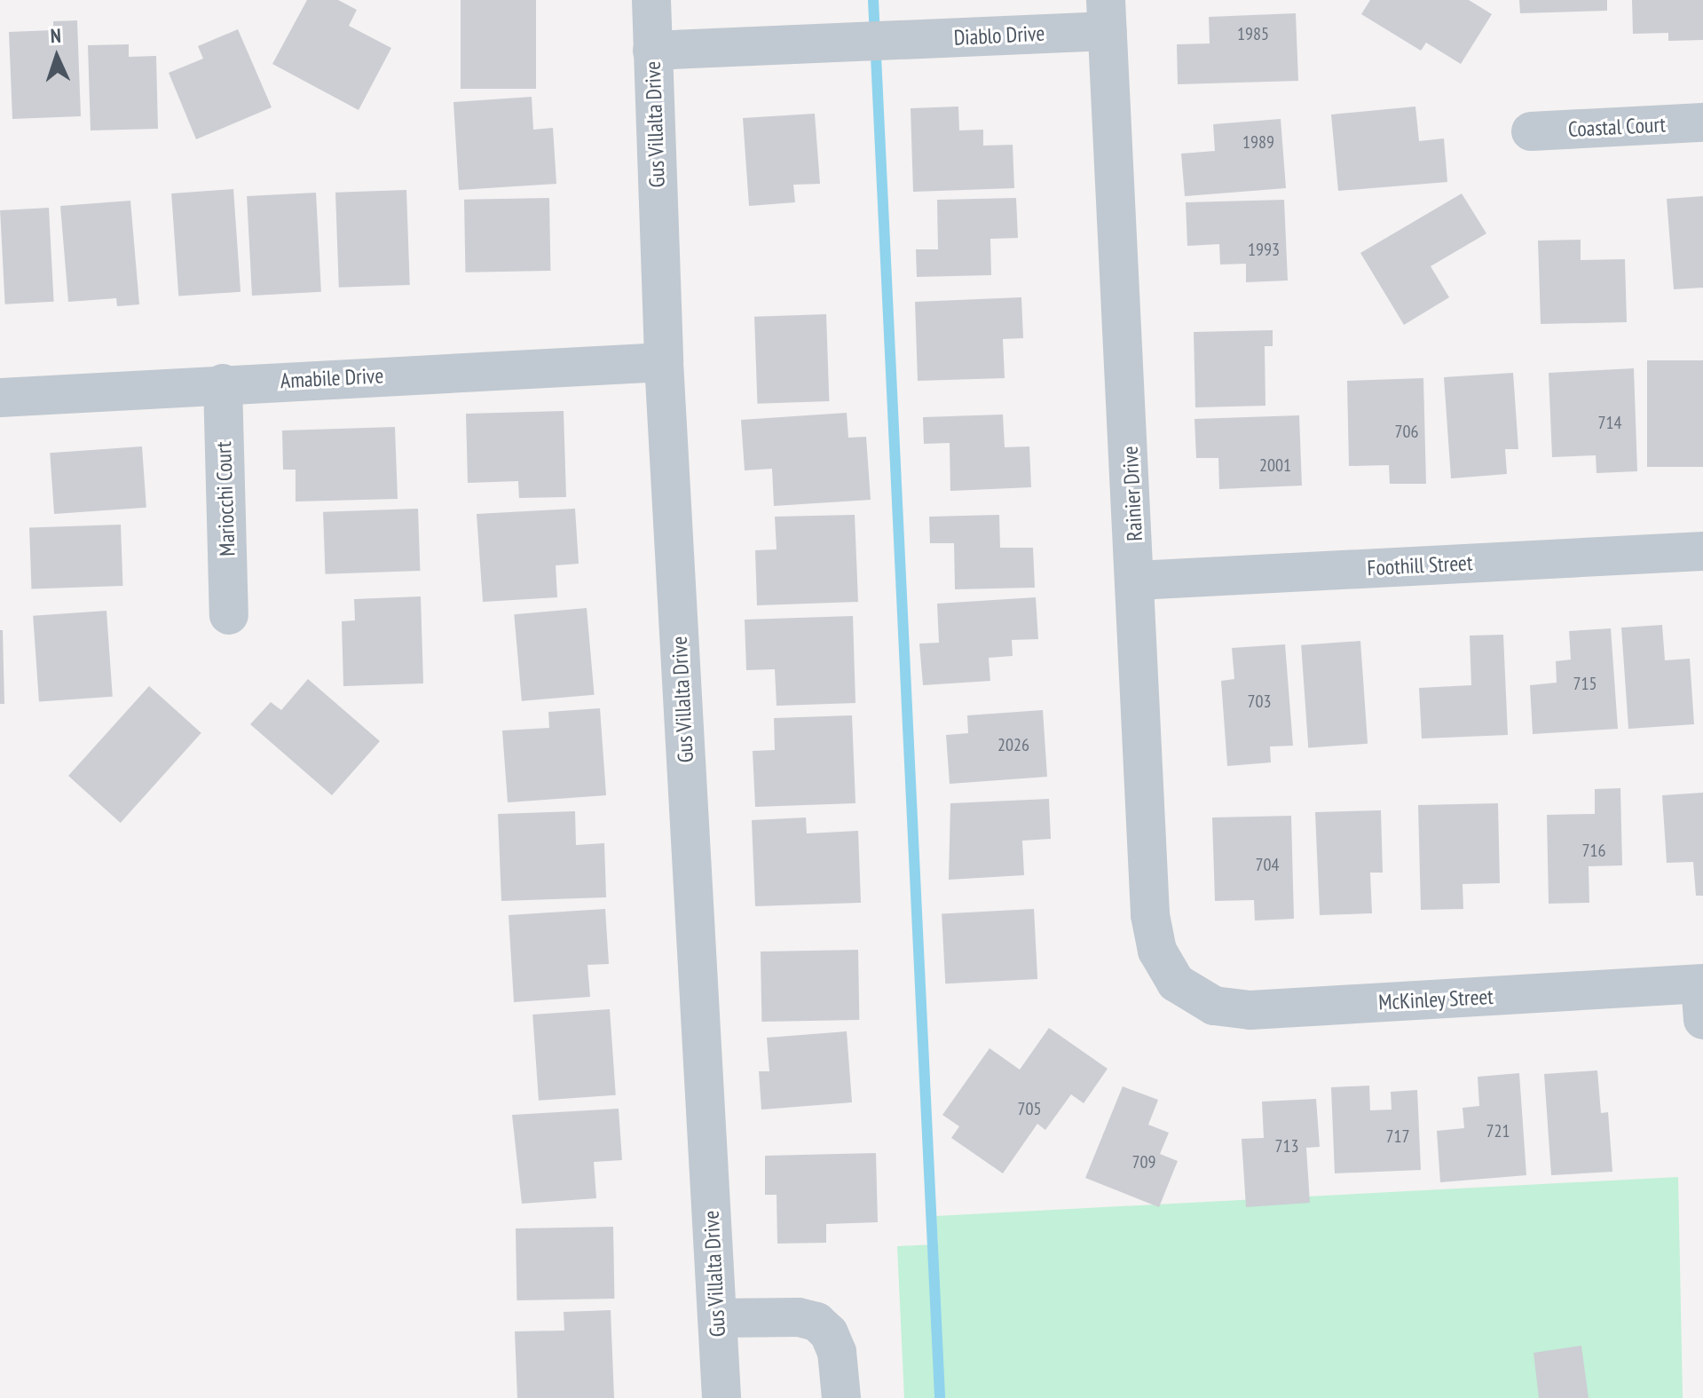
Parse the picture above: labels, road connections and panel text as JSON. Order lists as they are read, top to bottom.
{
  "streets": {
    "street": [
      "Diablo Drive",
      "Gus Villalta Drive",
      "Coastal Court",
      "Amabile Drive",
      "Rainier Drive",
      "Mariocchi Court",
      "Foothill Street",
      "McKinley Street"
    ]
  },
  "crossings": [
    ["Diablo Drive", "Gus Villalta Drive"],
    ["Diablo Drive", "Rainier Drive"],
    ["Gus Villalta Drive", "Amabile Drive"],
    ["Amabile Drive", "Mariocchi Court"],
    ["Rainier Drive", "Foothill Street"],
    ["Rainier Drive", "McKinley Street"]
  ],
  "house_numbers": [
    "1985",
    "1989",
    "1993",
    "714",
    "706",
    "2001",
    "715",
    "703",
    "2026",
    "716",
    "704",
    "705",
    "721",
    "717",
    "713",
    "709"
  ],
  "north": "top"
}
